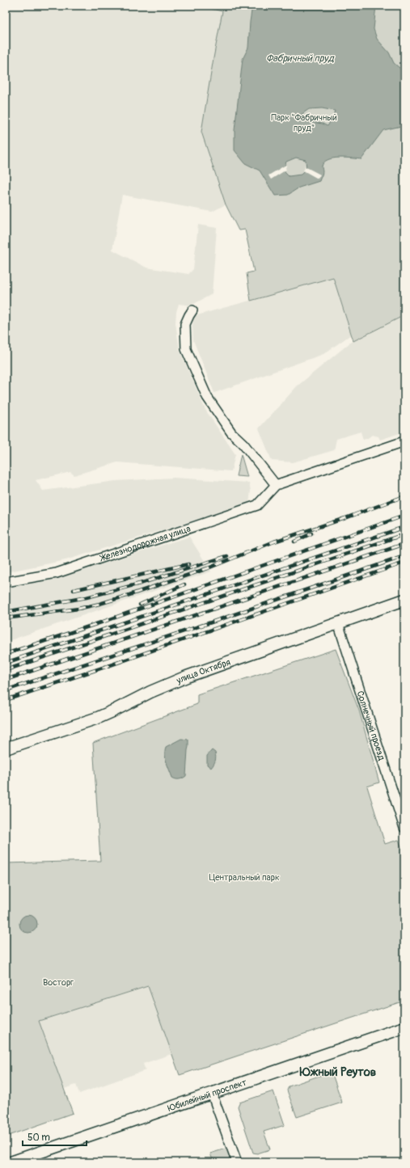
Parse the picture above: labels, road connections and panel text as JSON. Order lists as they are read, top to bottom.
{
  "streets": {
    "street": [
      "Железнодорожная улица",
      "улица Октября",
      "Солнечный проезд",
      "Юбилейный проспект"
    ]
  },
  "crossings": [
    ["улица Октября", "Солнечный проезд"]
  ],
  "districts": ["Южный Реутов"],
  "water": ["Фабричный пруд"],
  "parks": ["Парк \"Фабричный пруд\"", "Центральный парк", "Восторг"],
  "scale_bar": "50 m"
}
